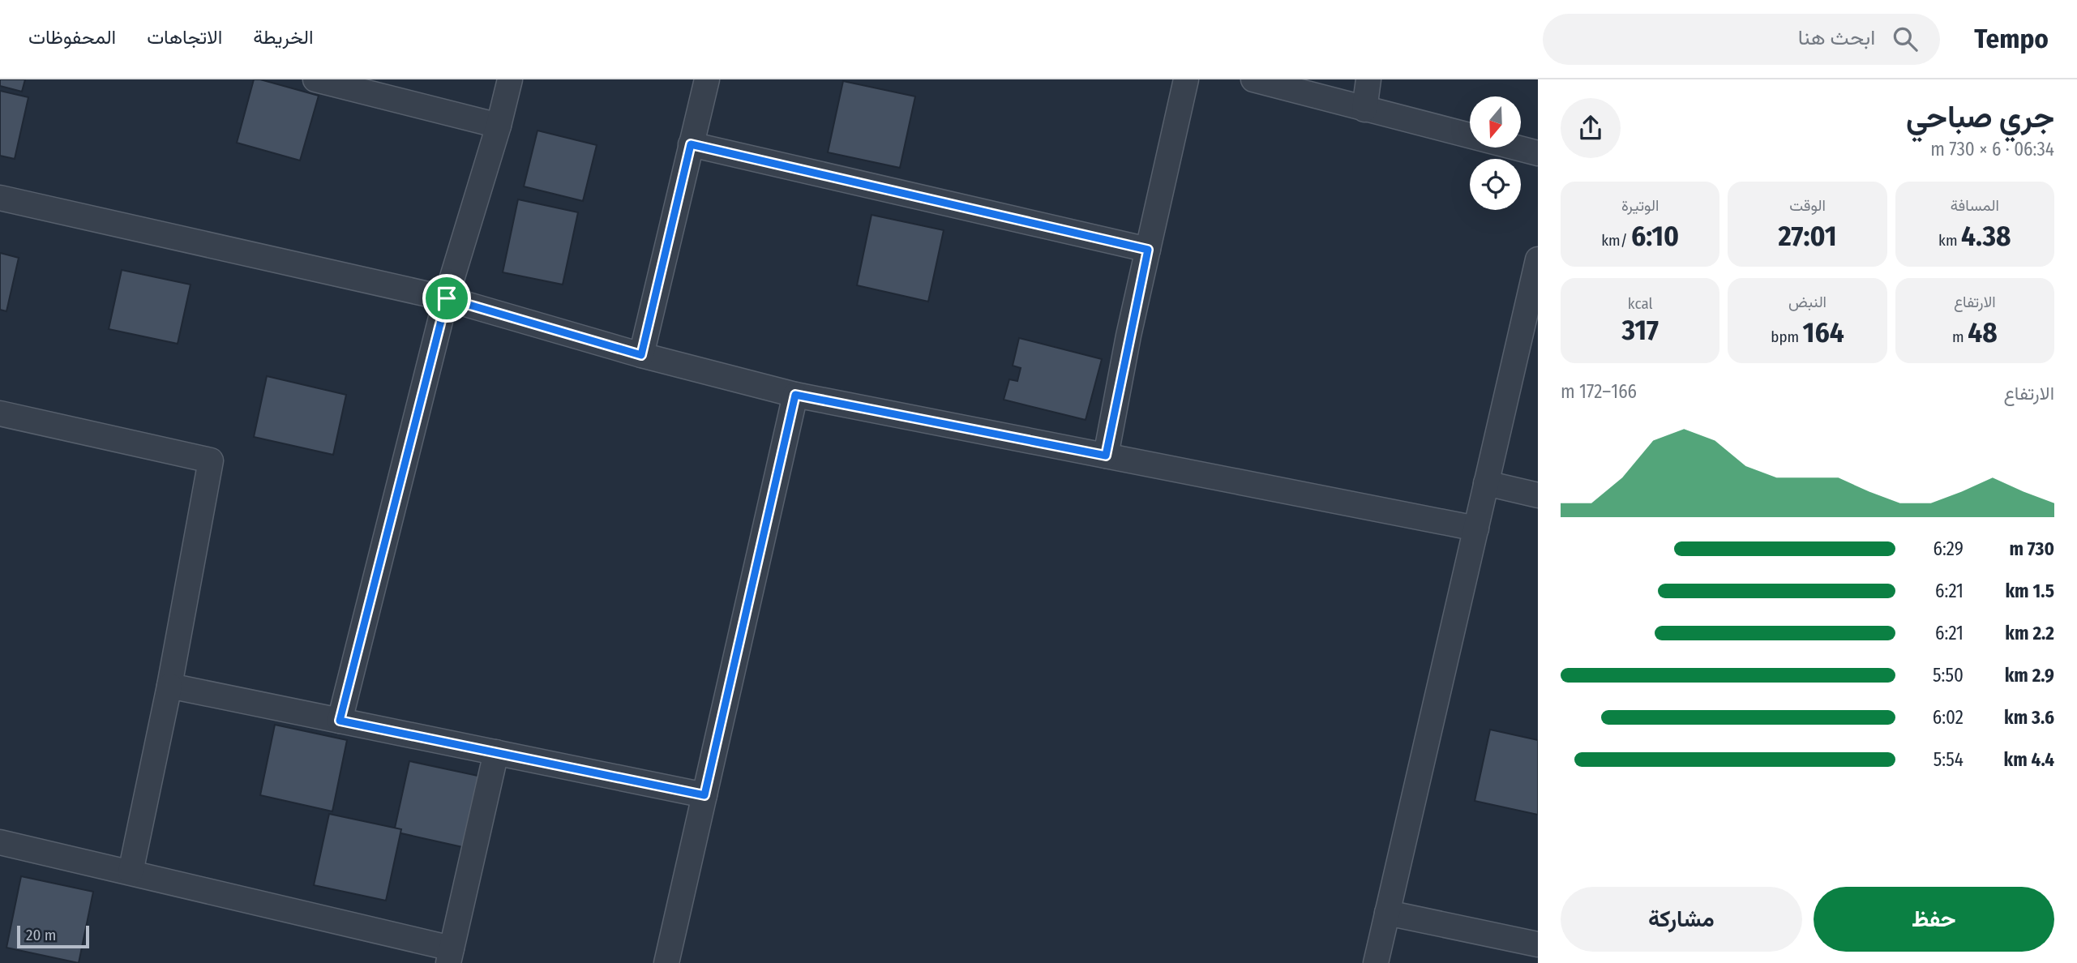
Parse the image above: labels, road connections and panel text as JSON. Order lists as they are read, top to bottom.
{
  "scale_bar": "20 m",
  "north": "bottom",
  "page": {
    "header": "Tempo",
    "search": "ابحث هنا",
    "nav": ["الخريطة", "الاتجاهات", "المحفوظات"],
    "heading": ["جري صباحي", "06:34 · 6 × 730 m"],
    "stats": [
      ["المسافة", "4.38 km"],
      ["الوقت", "27:01"],
      ["الوتيرة", "6:10 /km"],
      ["الارتفاع", "48 m"],
      ["النبض", "164 bpm"],
      ["kcal", "317"]
    ],
    "chart": ["الارتفاع", "166–172 m"],
    "list": [
      {
        "name": "730 m",
        "note": "6:29"
      },
      {
        "name": "1.5 km",
        "note": "6:21"
      },
      {
        "name": "2.2 km",
        "note": "6:21"
      },
      {
        "name": "2.9 km",
        "note": "5:50"
      },
      {
        "name": "3.6 km",
        "note": "6:02"
      },
      {
        "name": "4.4 km",
        "note": "5:54"
      }
    ],
    "buttons": ["حفظ", "مشاركة"],
    "scale": "20 m"
  }
}
